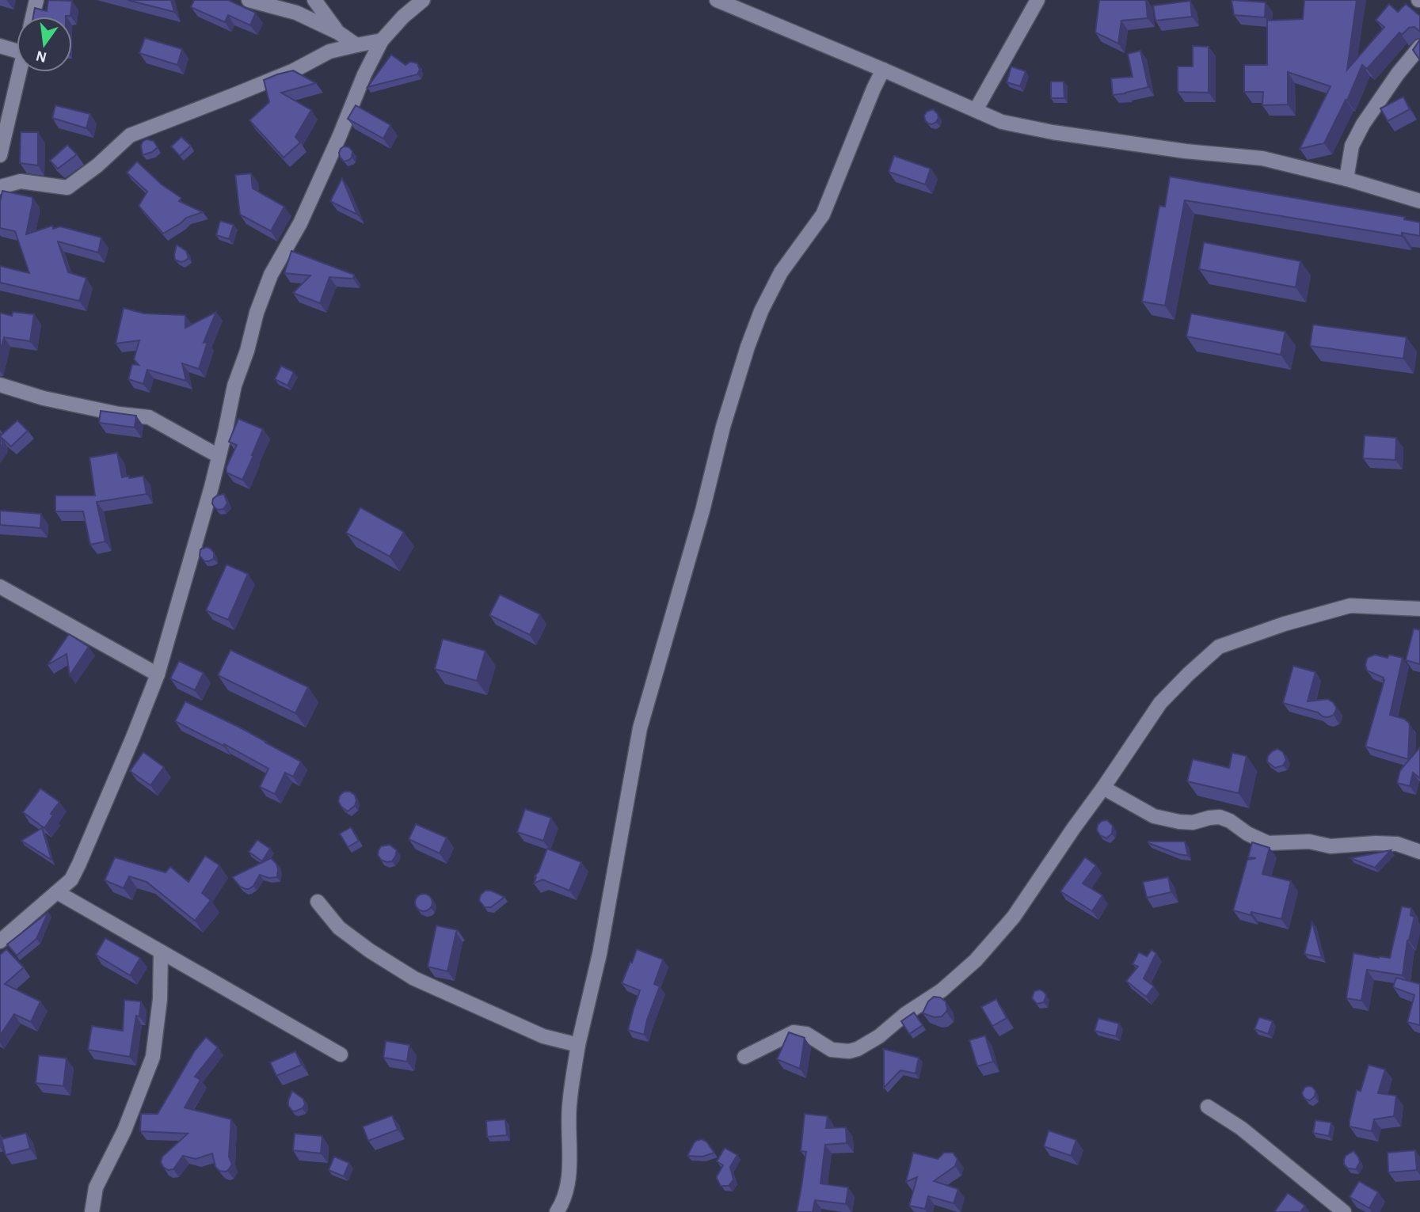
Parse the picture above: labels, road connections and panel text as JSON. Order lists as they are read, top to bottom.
{
  "north": "bottom"
}
